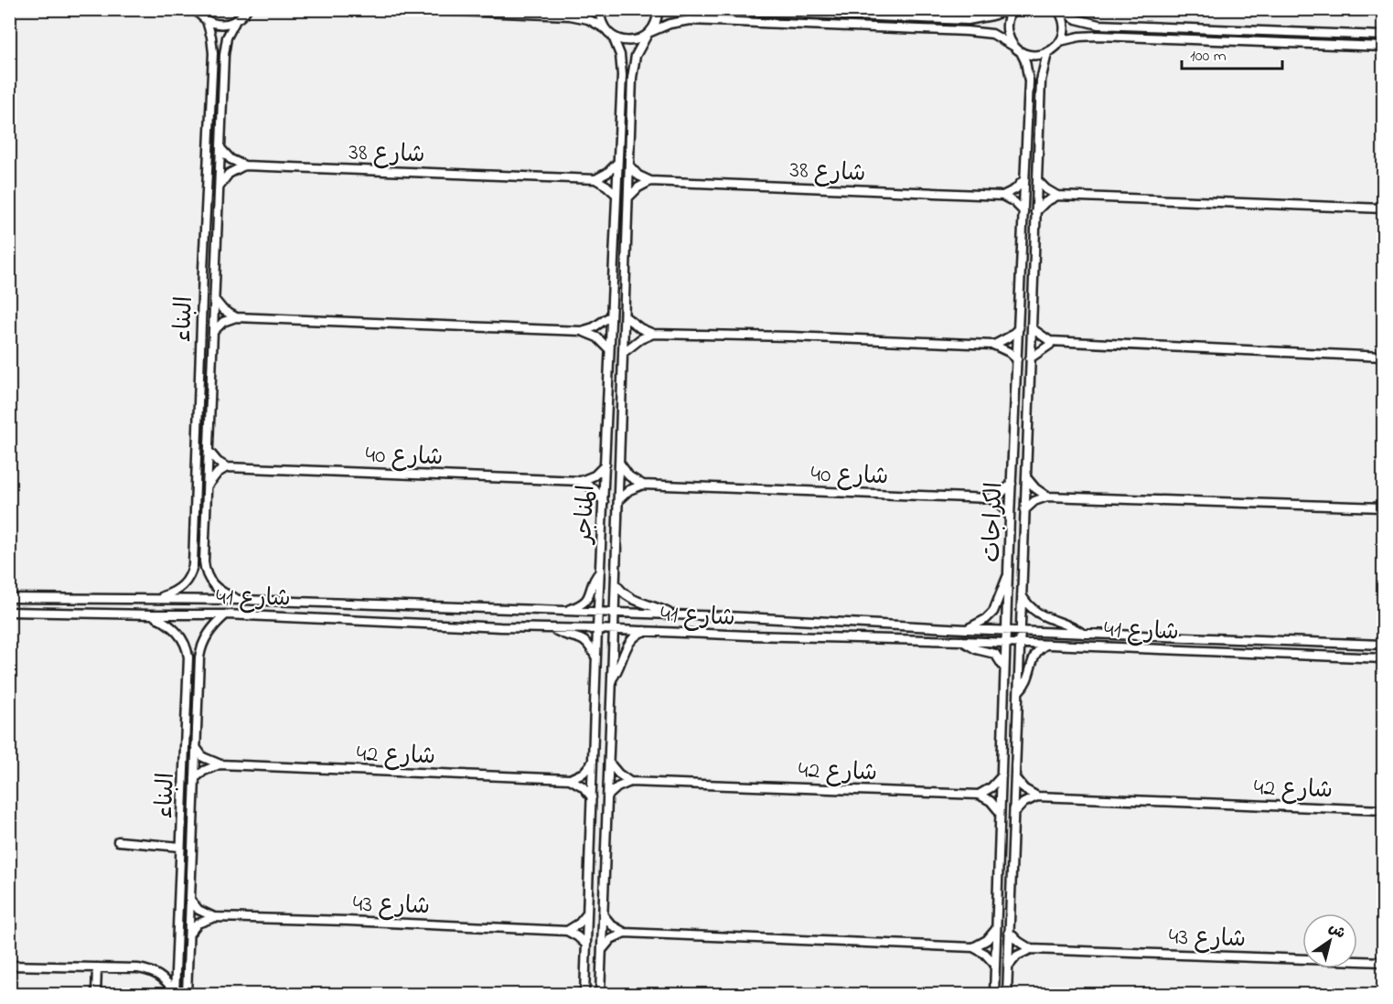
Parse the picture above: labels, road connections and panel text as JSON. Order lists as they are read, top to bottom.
{
  "streets": {
    "street": [
      "شارع 38",
      "البناء",
      "شارع 40",
      "المناجر",
      "الكراجات",
      "شارع 41",
      "شارع 42",
      "شارع 43"
    ]
  },
  "crossings": [
    ["البناء", "شارع 41"],
    ["البناء", "شارع 42"],
    ["المناجر", "شارع 41"],
    ["الكراجات", "شارع 41"]
  ],
  "scale_bar": "100 m",
  "north": "top right"
}
